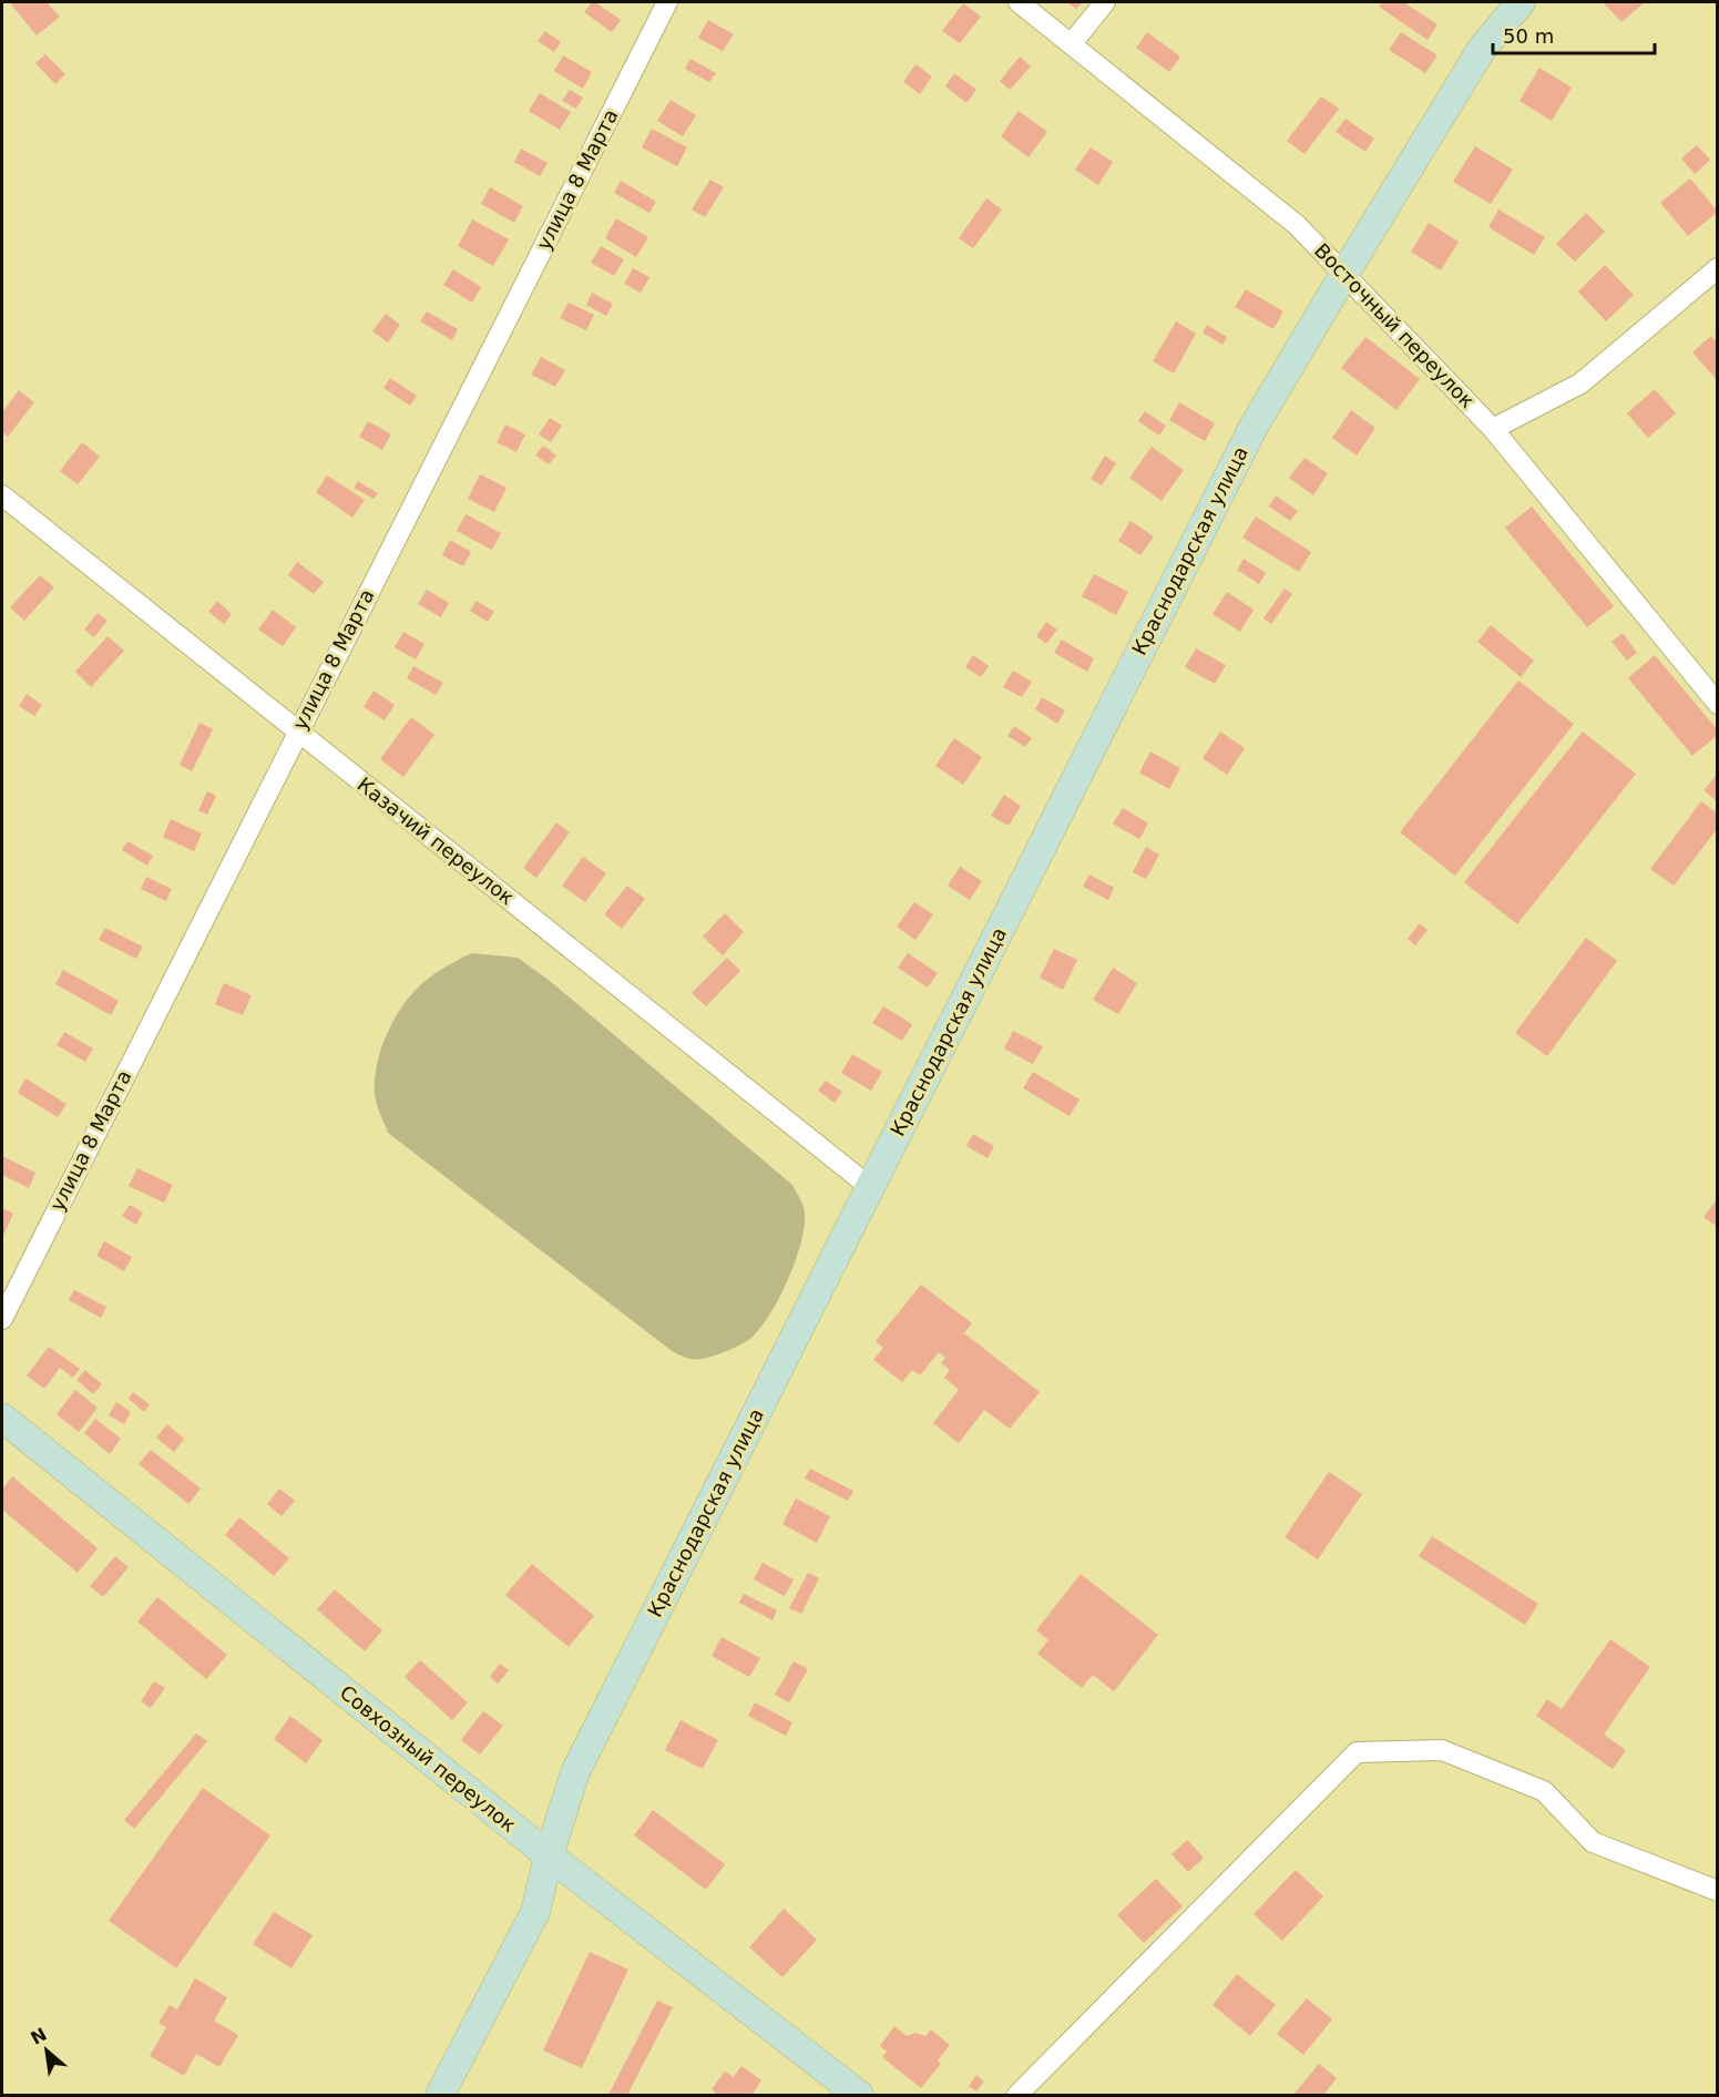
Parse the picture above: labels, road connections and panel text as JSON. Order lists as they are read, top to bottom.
{
  "streets": {
    "street": [
      "улица 8 Марта",
      "Восточный переулок",
      "Краснодарская улица",
      "Казачий переулок",
      "Совхозный переулок"
    ]
  },
  "crossings": [
    ["улица 8 Марта", "Казачий переулок"],
    ["Восточный переулок", "Краснодарская улица"],
    ["Краснодарская улица", "Казачий переулок"],
    ["Краснодарская улица", "Совхозный переулок"]
  ],
  "scale_bar": "50 m",
  "north": "top left"
}
